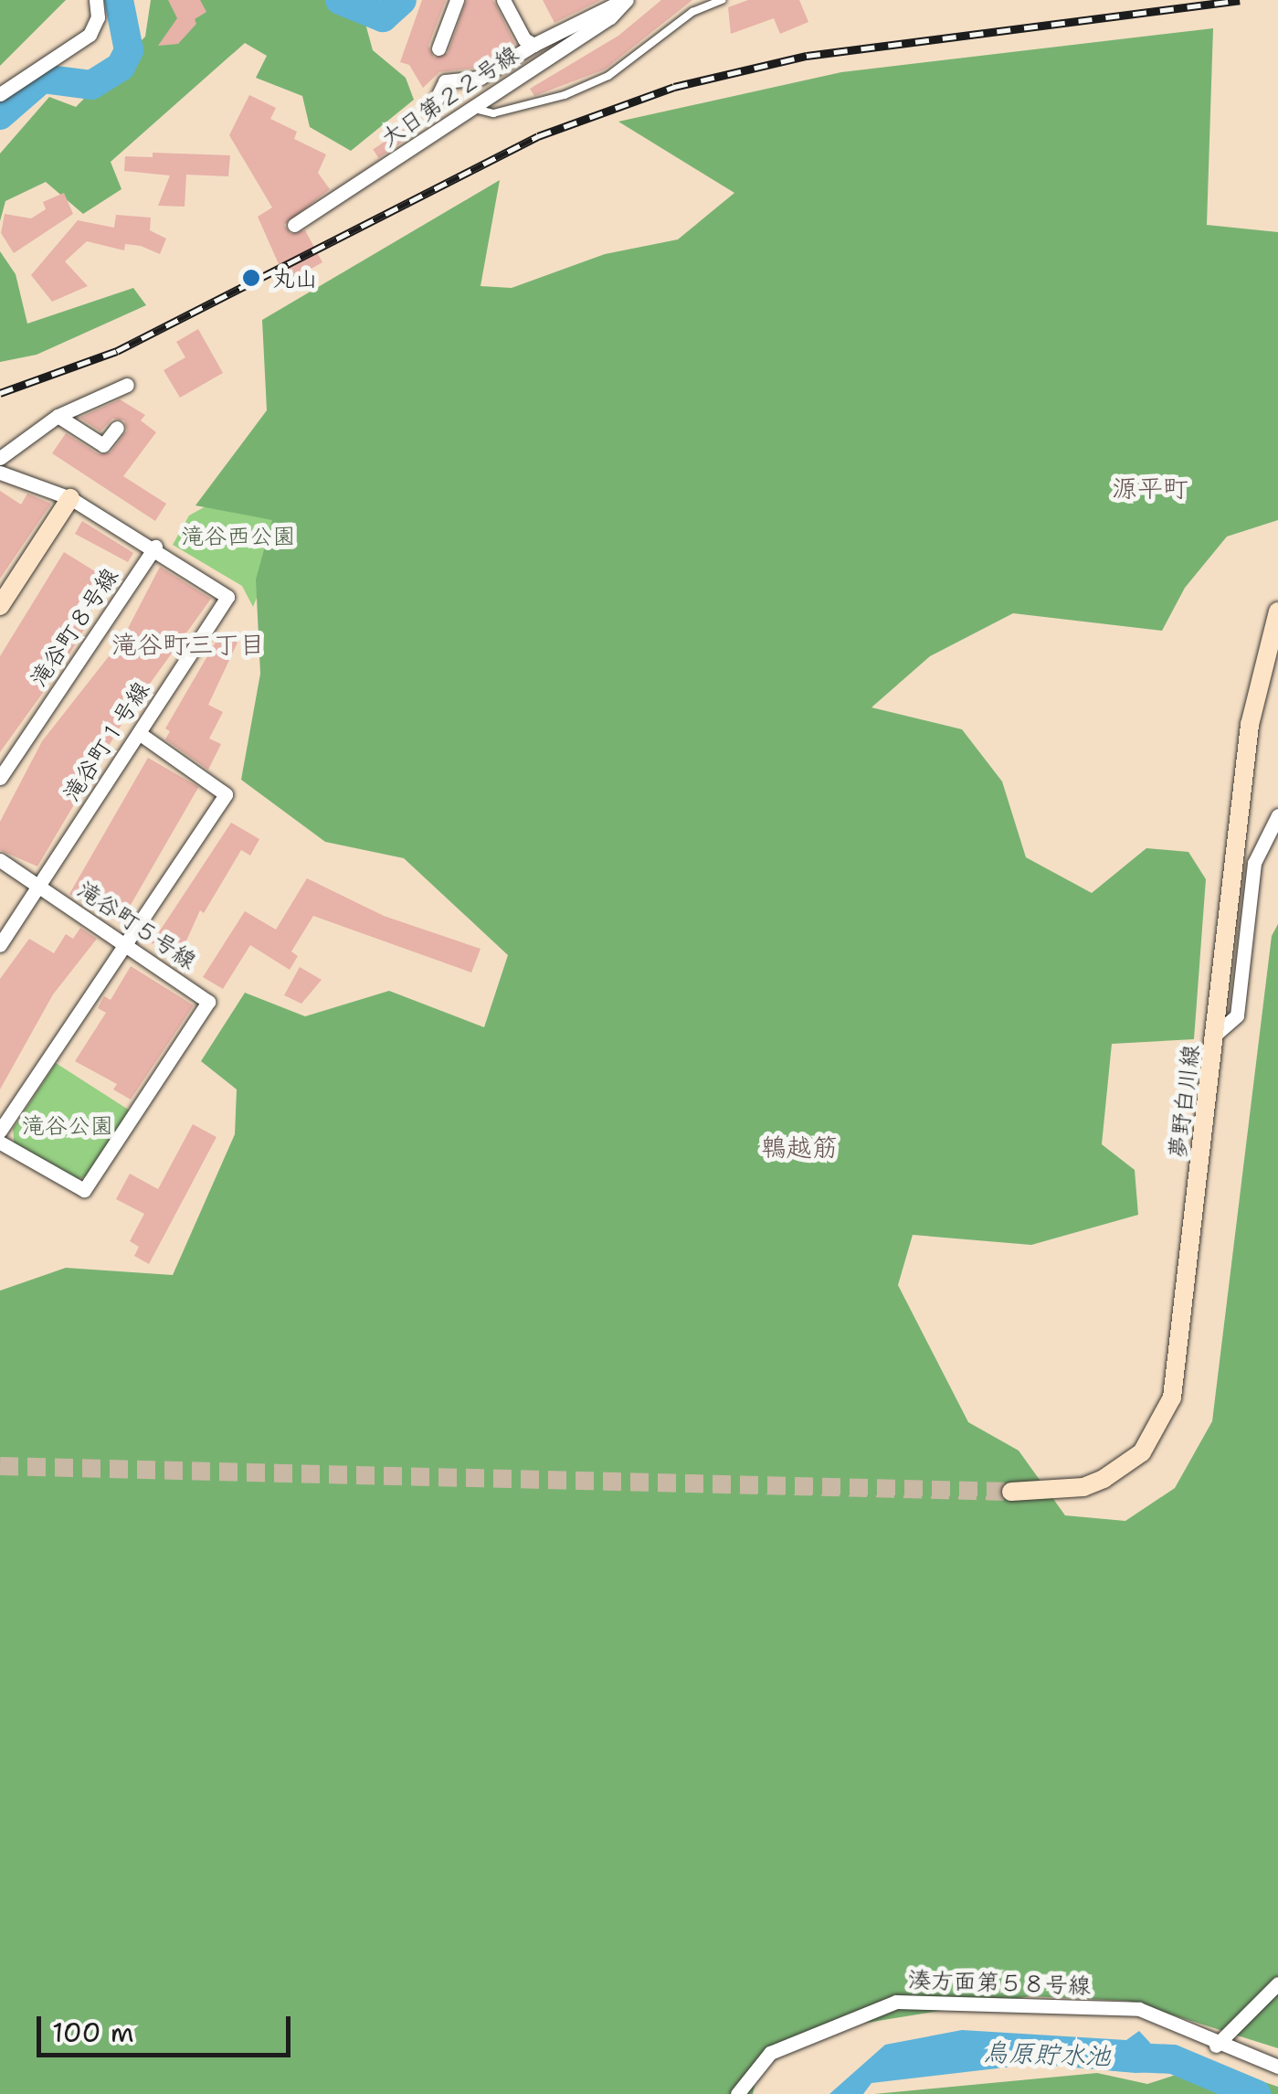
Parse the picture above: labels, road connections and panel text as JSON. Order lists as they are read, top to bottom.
{
  "streets": {
    "street": [
      "大日第２２号線",
      "滝谷町８号線",
      "滝谷町１号線",
      "滝谷町５号線",
      "夢野白川線",
      "湊方面第５８号線"
    ]
  },
  "crossings": [
    ["滝谷町８号線", "滝谷町１号線"],
    ["滝谷町１号線", "滝谷町５号線"]
  ],
  "districts": ["源平町", "滝谷町三丁目", "鵯越筋"],
  "water": ["烏原貯水池"],
  "parks": ["滝谷西公園", "滝谷公園"],
  "places": ["丸山"],
  "scale_bar": "100 m"
}
